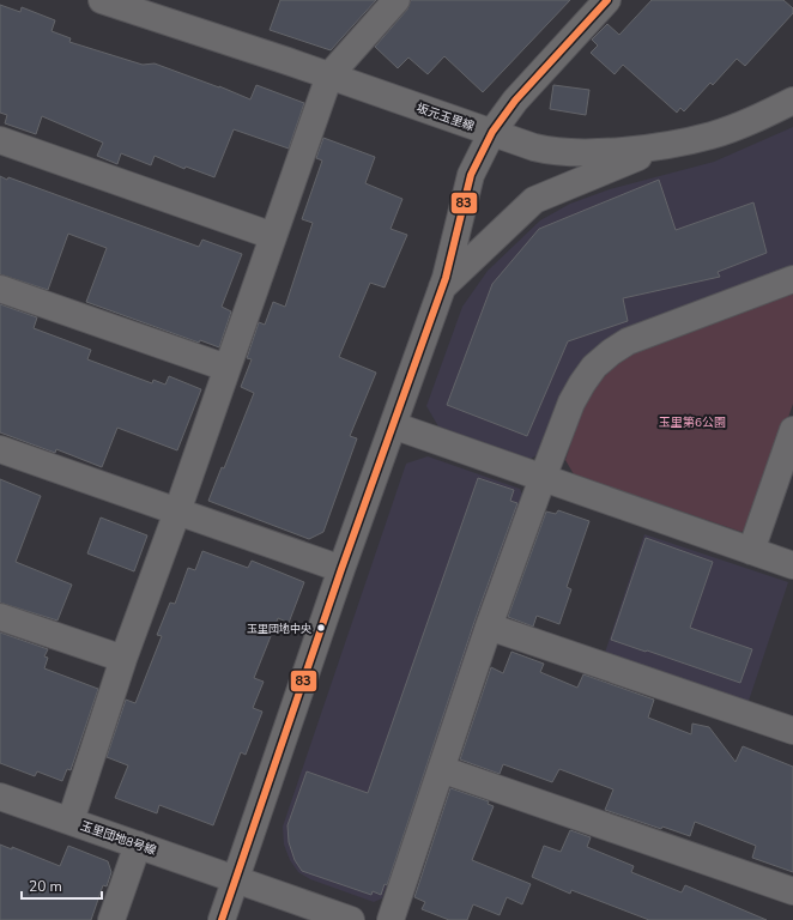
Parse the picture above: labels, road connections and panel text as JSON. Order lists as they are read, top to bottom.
{
  "streets": {
    "street": ["坂元玉里線", "玉里団地8号線"]
  },
  "parks": ["玉里第6公園"],
  "places": ["玉里団地中央"],
  "lines": ["transit line 83"],
  "scale_bar": "20 m"
}
